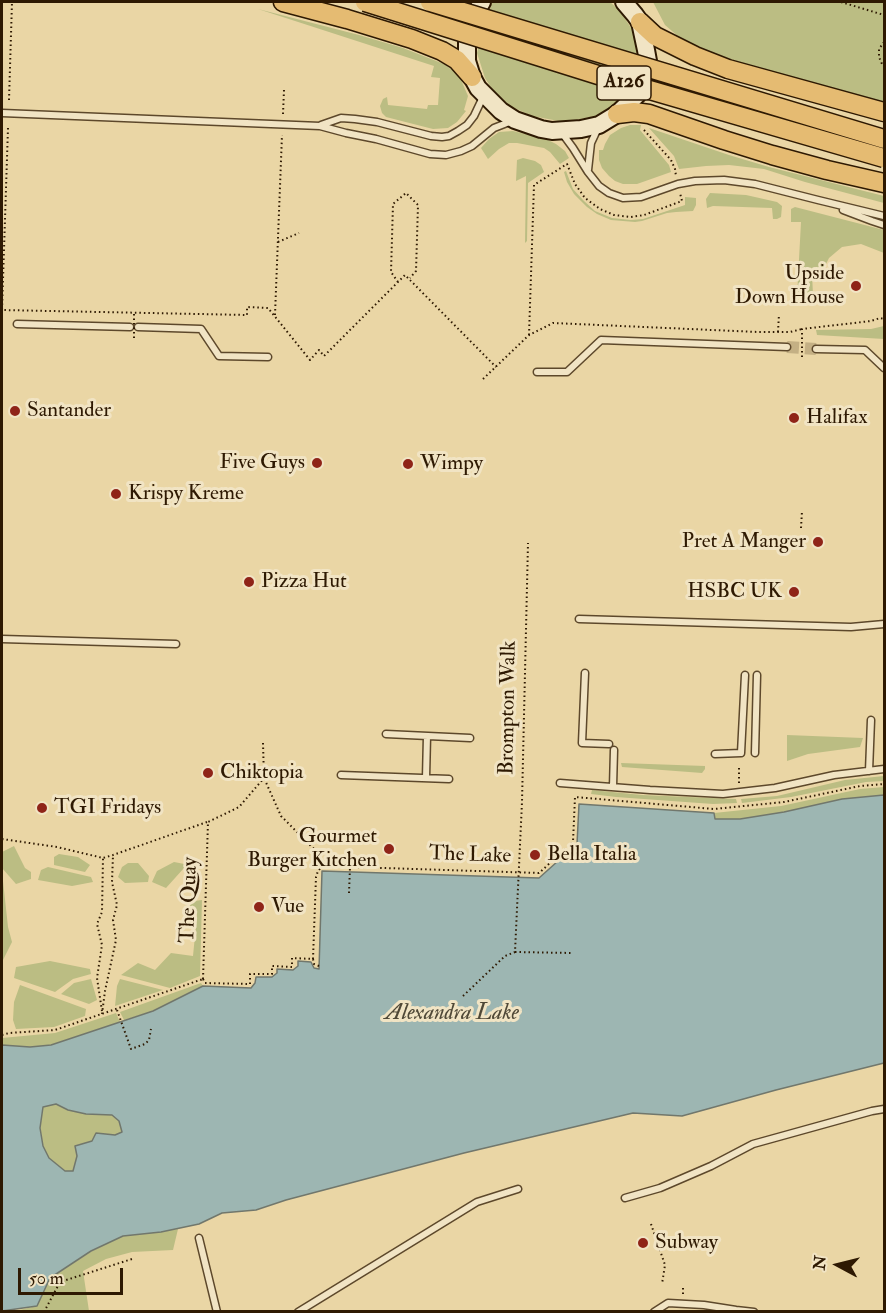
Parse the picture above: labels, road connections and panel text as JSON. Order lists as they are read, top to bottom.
{
  "streets": {
    "main road": ["A126"],
    "path": ["Brompton Walk", "The Lake", "The Quay"]
  },
  "crossings": [
    ["Brompton Walk", "The Lake"]
  ],
  "water": ["Alexandra Lake"],
  "places": [
    "Upside Down House",
    "Santander",
    "Halifax",
    "Five Guys",
    "Wimpy",
    "Krispy Kreme",
    "Pret A Manger",
    "Pizza Hut",
    "HSBC UK",
    "Chiktopia",
    "TGI Fridays",
    "Gourmet Burger Kitchen",
    "Bella Italia",
    "Vue",
    "Subway"
  ],
  "scale_bar": "50 m",
  "north": "left"
}
